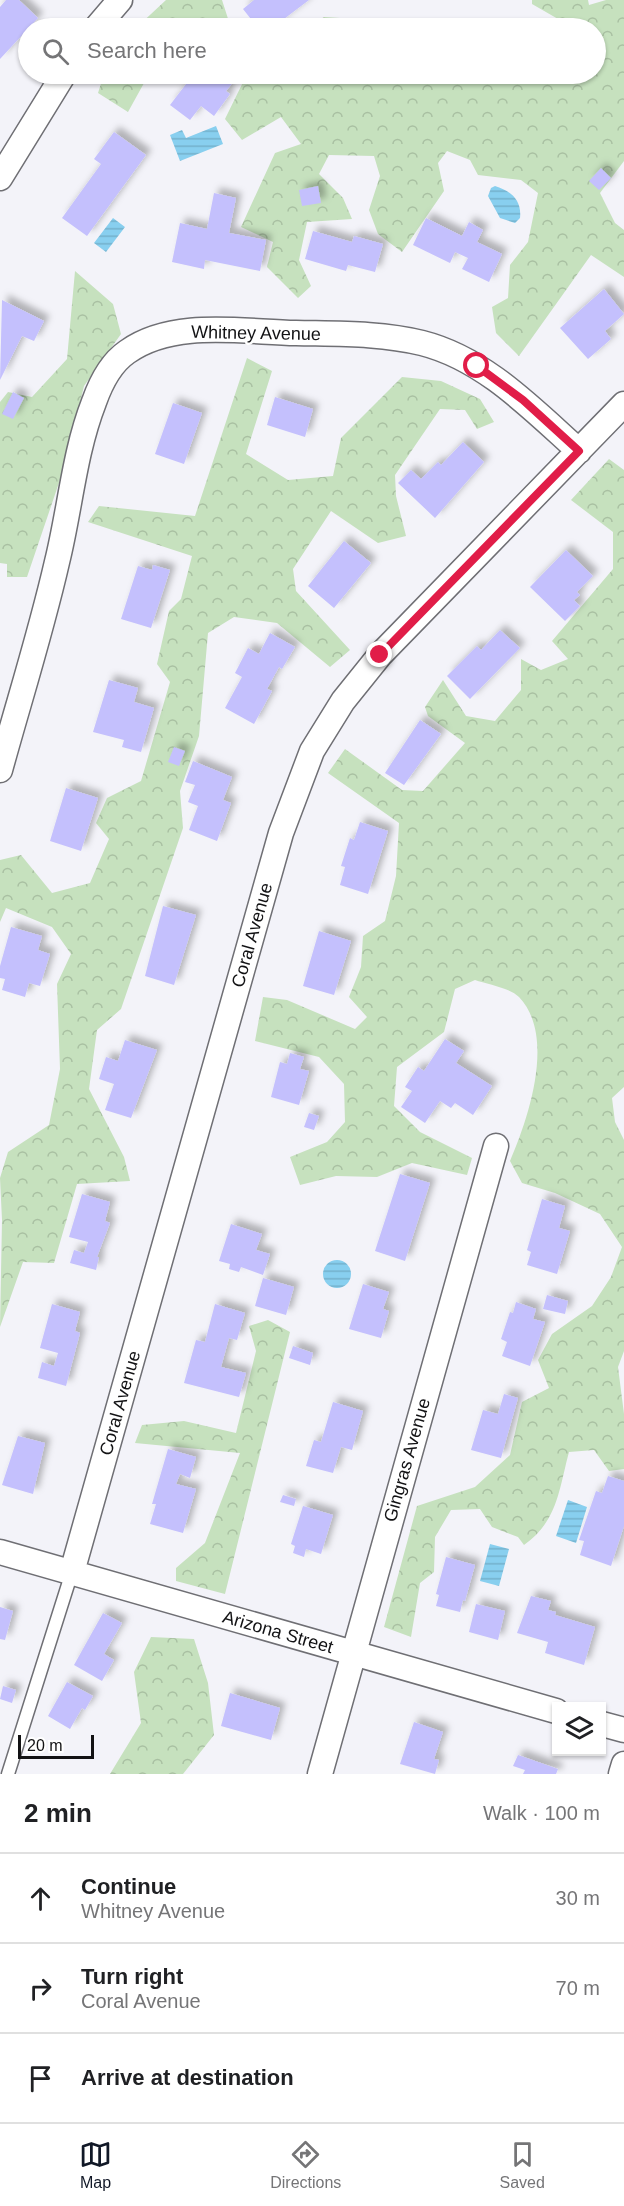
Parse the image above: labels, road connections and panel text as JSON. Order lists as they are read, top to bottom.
{
  "streets": {
    "street": [
      "Whitney Avenue",
      "Coral Avenue",
      "Gingras Avenue",
      "Arizona Street"
    ]
  },
  "crossings": [
    ["Whitney Avenue", "Coral Avenue"],
    ["Coral Avenue", "Arizona Street"],
    ["Gingras Avenue", "Arizona Street"]
  ],
  "scale_bar": "20 m",
  "page": {
    "search": "Search here",
    "scale": "20 m",
    "heading": ["2 min", "Walk · 100 m"],
    "list": [
      ["Continue", "Whitney Avenue", "30 m"],
      ["Turn right", "Coral Avenue", "70 m"],
      "Arrive at destination"
    ],
    "nav": ["Map", "Directions", "Saved"]
  }
}
